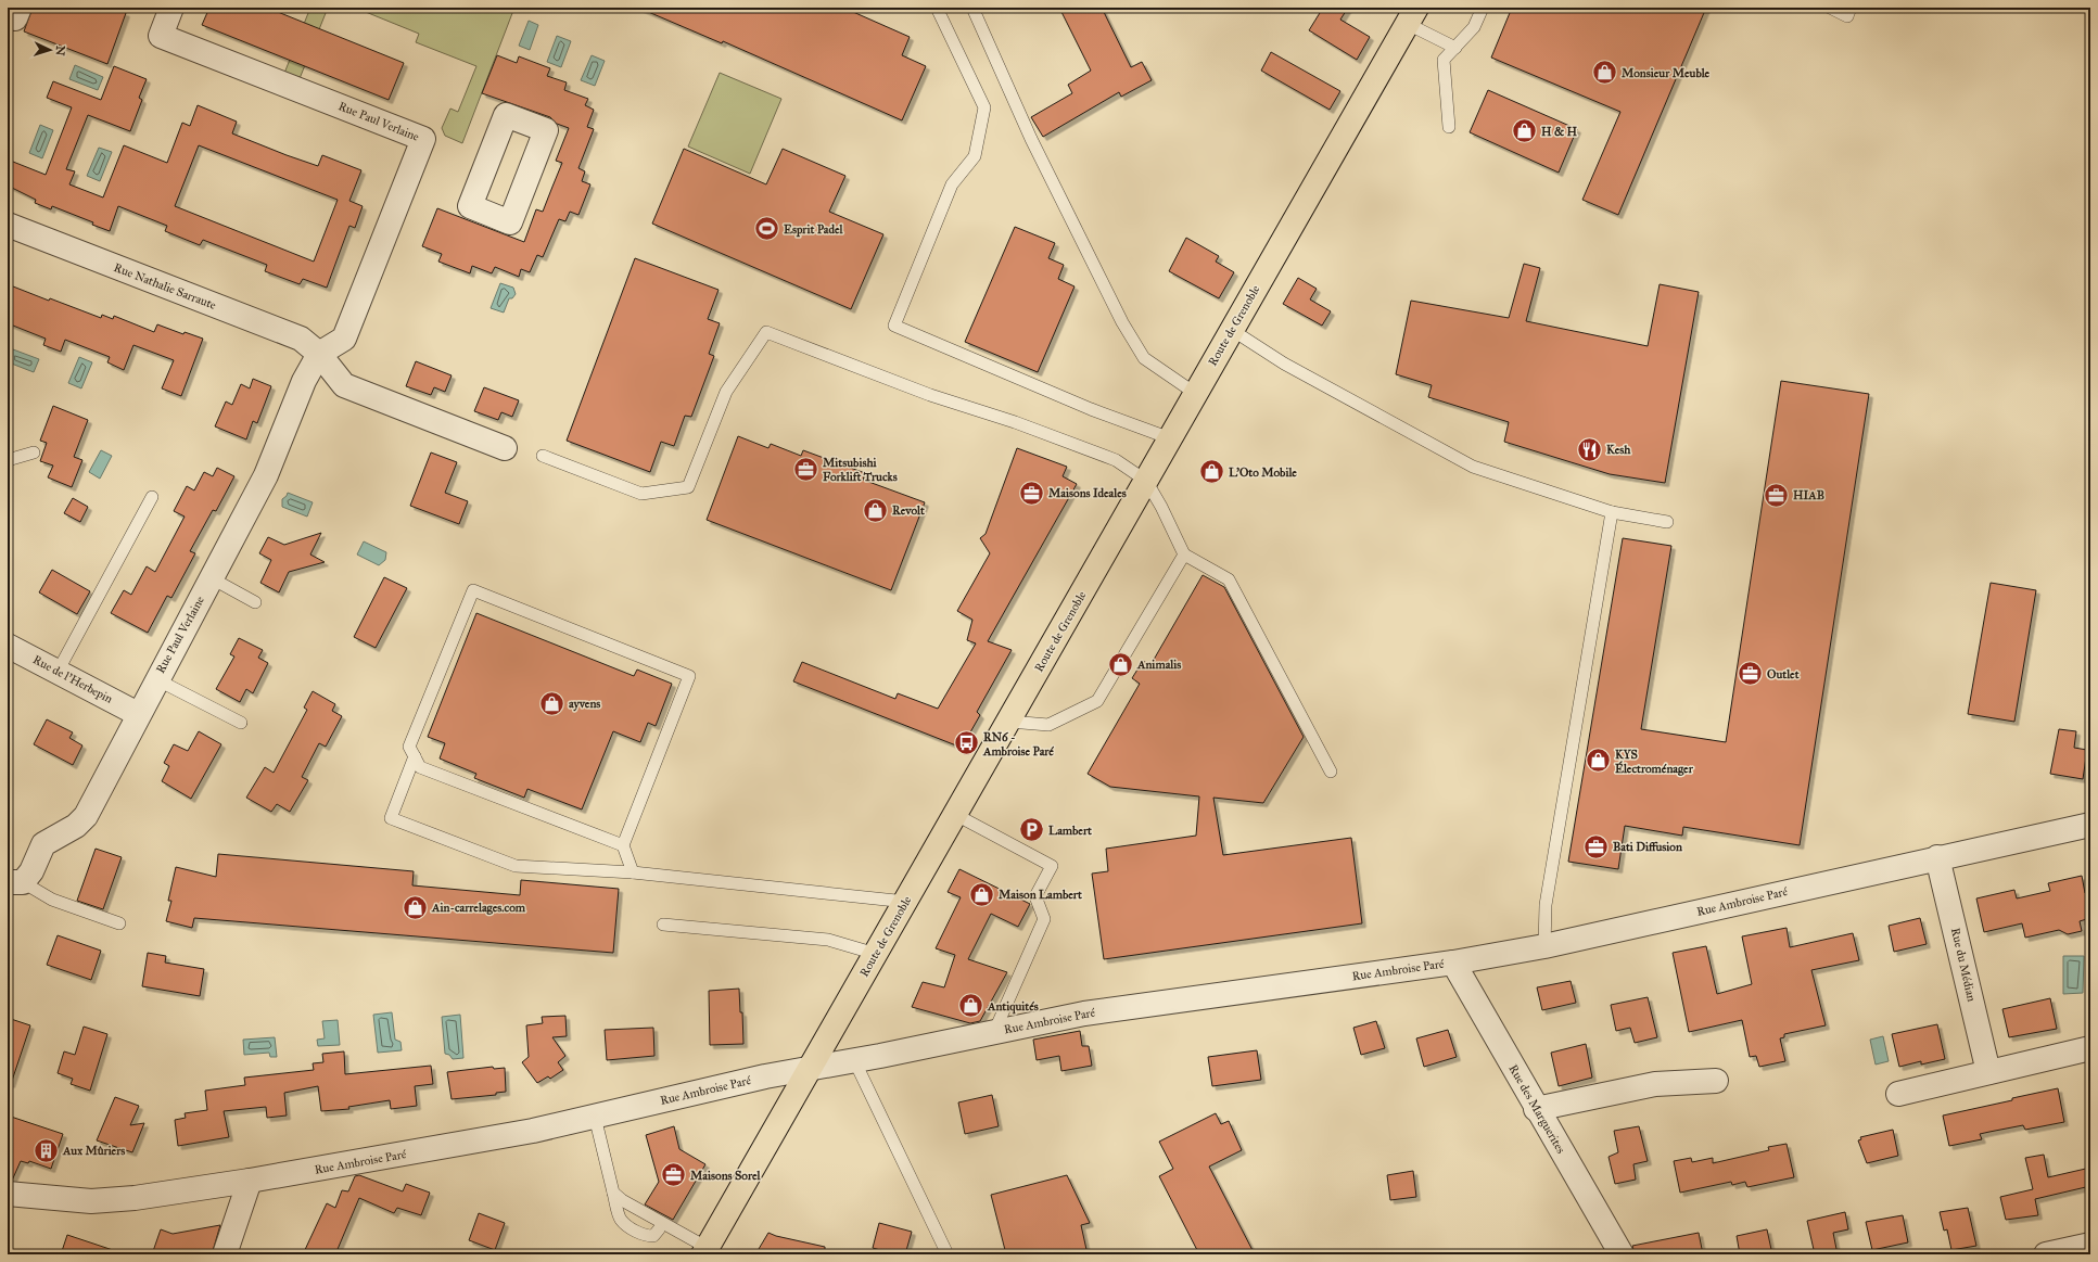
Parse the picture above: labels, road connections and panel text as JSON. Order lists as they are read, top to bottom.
{
  "streets": {
    "main road": ["Route de Grenoble"],
    "street": [
      "Rue Paul Verlaine",
      "Rue Nathalie Sarraute",
      "Rue de l'Herbepin",
      "Rue Ambroise Paré",
      "Rue du Médian",
      "Rue des Marguerites"
    ]
  },
  "crossings": [
    ["Rue Paul Verlaine", "Rue Nathalie Sarraute"],
    ["Rue Paul Verlaine", "Rue de l'Herbepin"],
    ["Route de Grenoble", "Rue Ambroise Paré"],
    ["Rue Ambroise Paré", "Rue du Médian"],
    ["Rue Ambroise Paré", "Rue des Marguerites"]
  ],
  "places": {
    "shop": [
      "Monsieur Meuble",
      "H & H",
      "L'Oto Mobile",
      "Revolt",
      "Animalis",
      "ayvens",
      "KYS Électroménager",
      "Maison Lambert",
      "Ain-carrelages.com",
      "Antiquités"
    ],
    "sports": ["Esprit Padel"],
    "restaurant": ["Kesh"],
    "office": [
      "Mitsubishi Forklift Trucks",
      "Maisons Ideales",
      "HIAB",
      "Outlet",
      "Bati Diffusion",
      "Maisons Sorel"
    ],
    "bus stop": ["RN6 - Ambroise Paré"],
    "parking": ["Lambert"],
    "building": ["Aux Mûriers"]
  },
  "north": "right"
}
